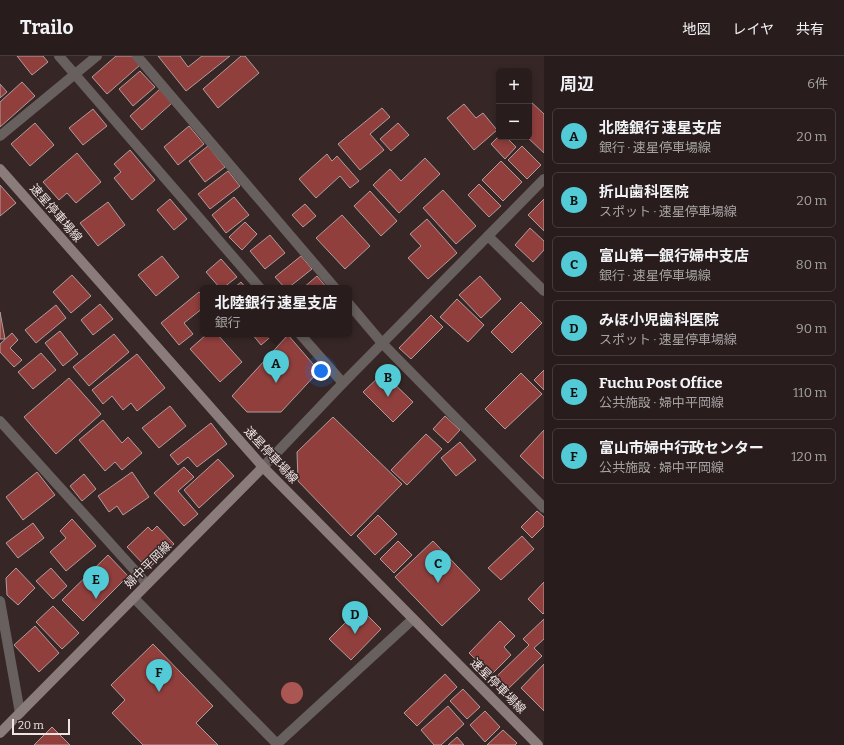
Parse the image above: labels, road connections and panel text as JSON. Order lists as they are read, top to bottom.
{
  "streets": {
    "main road": ["速星停車場線", "婦中平岡線"]
  },
  "crossings": [
    ["速星停車場線", "婦中平岡線"]
  ],
  "scale_bar": "20 m",
  "page": {
    "header": "Trailo",
    "nav": ["地図", "レイヤ", "共有"],
    "heading": ["周辺", "6件"],
    "map_buttons": ["+", "−"],
    "list": [
      {
        "mark": "A",
        "name": "北陸銀行 速星支店",
        "note": "銀行 · 速星停車場線",
        "value": "20 m"
      },
      {
        "mark": "B",
        "name": "折山歯科医院",
        "note": "スポット · 速星停車場線",
        "value": "20 m"
      },
      {
        "mark": "C",
        "name": "富山第一銀行婦中支店",
        "note": "銀行 · 速星停車場線",
        "value": "80 m"
      },
      {
        "mark": "D",
        "name": "みほ小児歯科医院",
        "note": "スポット · 速星停車場線",
        "value": "90 m"
      },
      {
        "mark": "E",
        "name": "Fuchu Post Office",
        "note": "公共施設 · 婦中平岡線",
        "value": "110 m"
      },
      {
        "mark": "F",
        "name": "富山市婦中行政センター",
        "note": "公共施設 · 婦中平岡線",
        "value": "120 m"
      }
    ],
    "popup": ["北陸銀行 速星支店", "銀行"],
    "pins": [
      "A",
      "B",
      "C",
      "E",
      "D",
      "F"
    ],
    "scale": "20 m"
  }
}
